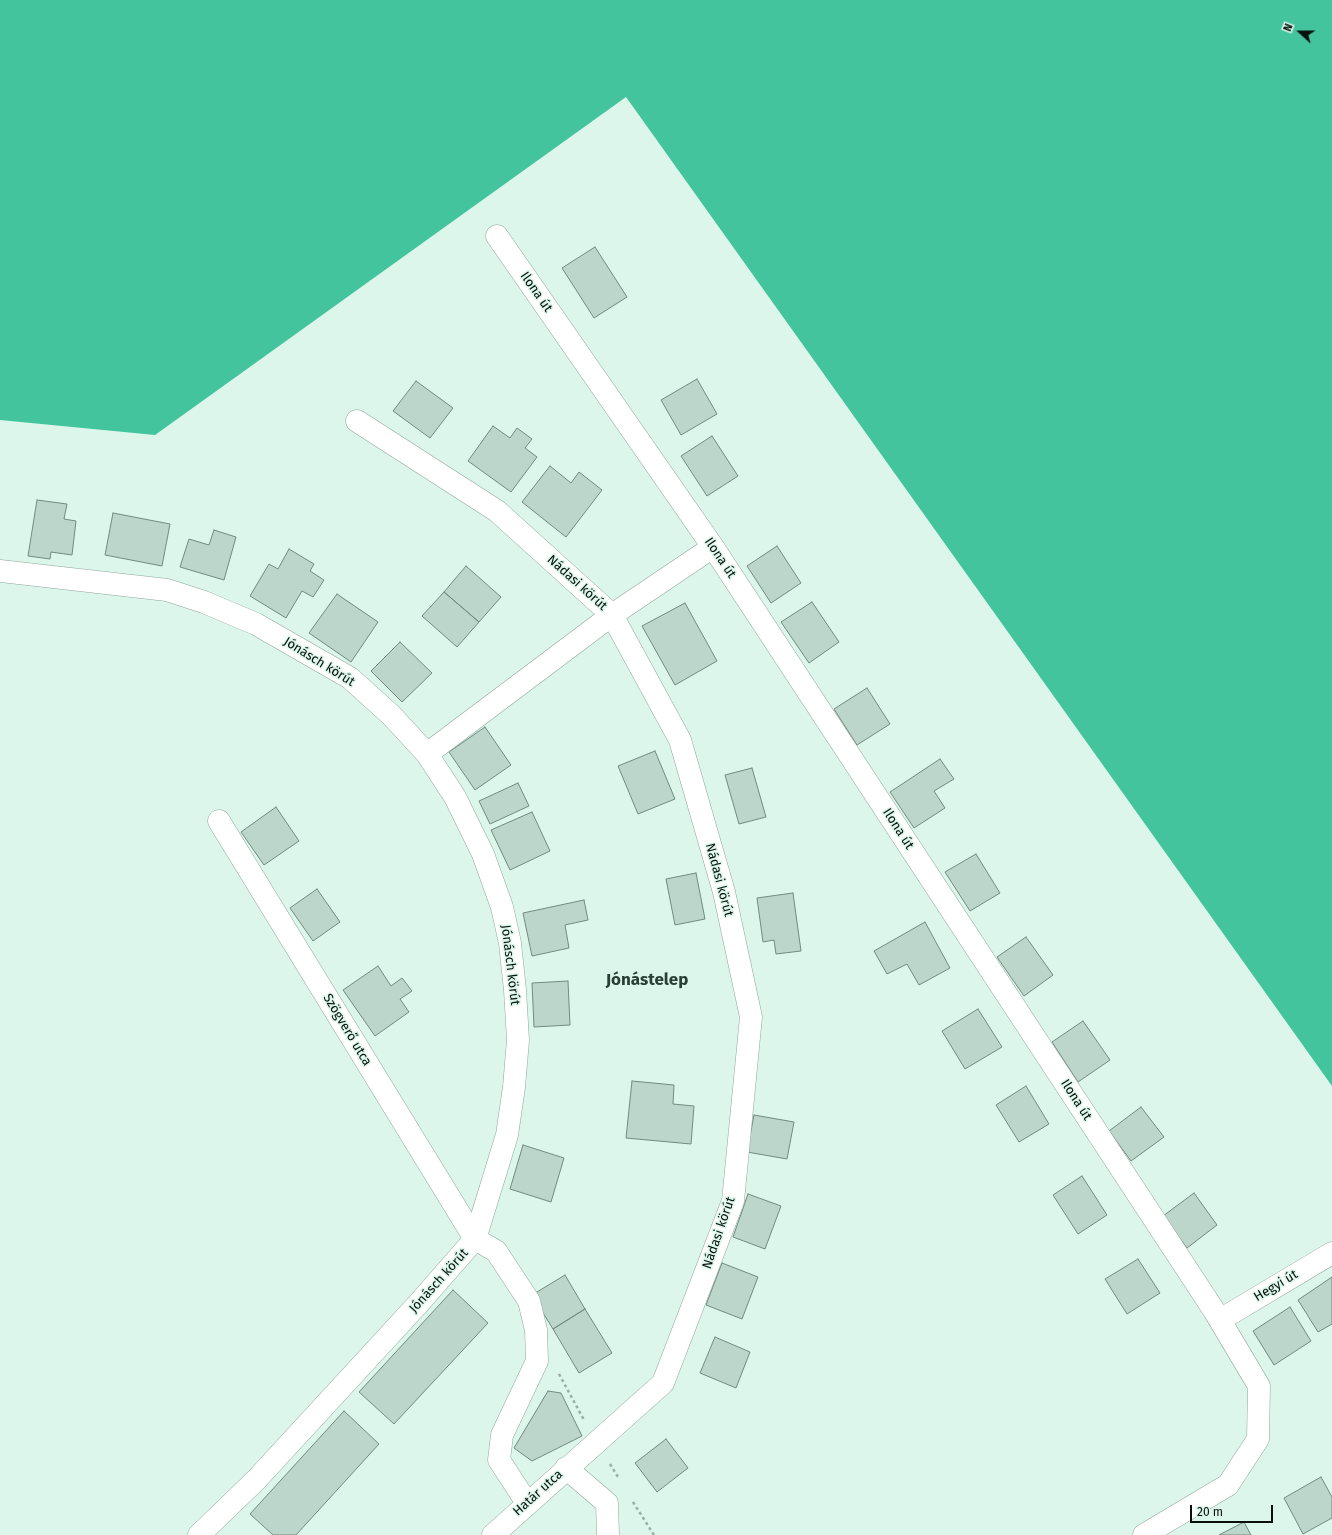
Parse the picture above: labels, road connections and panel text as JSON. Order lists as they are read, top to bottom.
{
  "streets": {
    "street": [
      "Ilona út",
      "Nádasi körút",
      "Jónásch körút",
      "Szögverő utca",
      "Hegyi út",
      "Határ utca"
    ]
  },
  "crossings": [
    ["Ilona út", "Hegyi út"],
    ["Nádasi körút", "Határ utca"],
    ["Jónásch körút", "Szögverő utca"]
  ],
  "districts": ["Jónástelep"],
  "scale_bar": "20 m",
  "north": "left"
}
